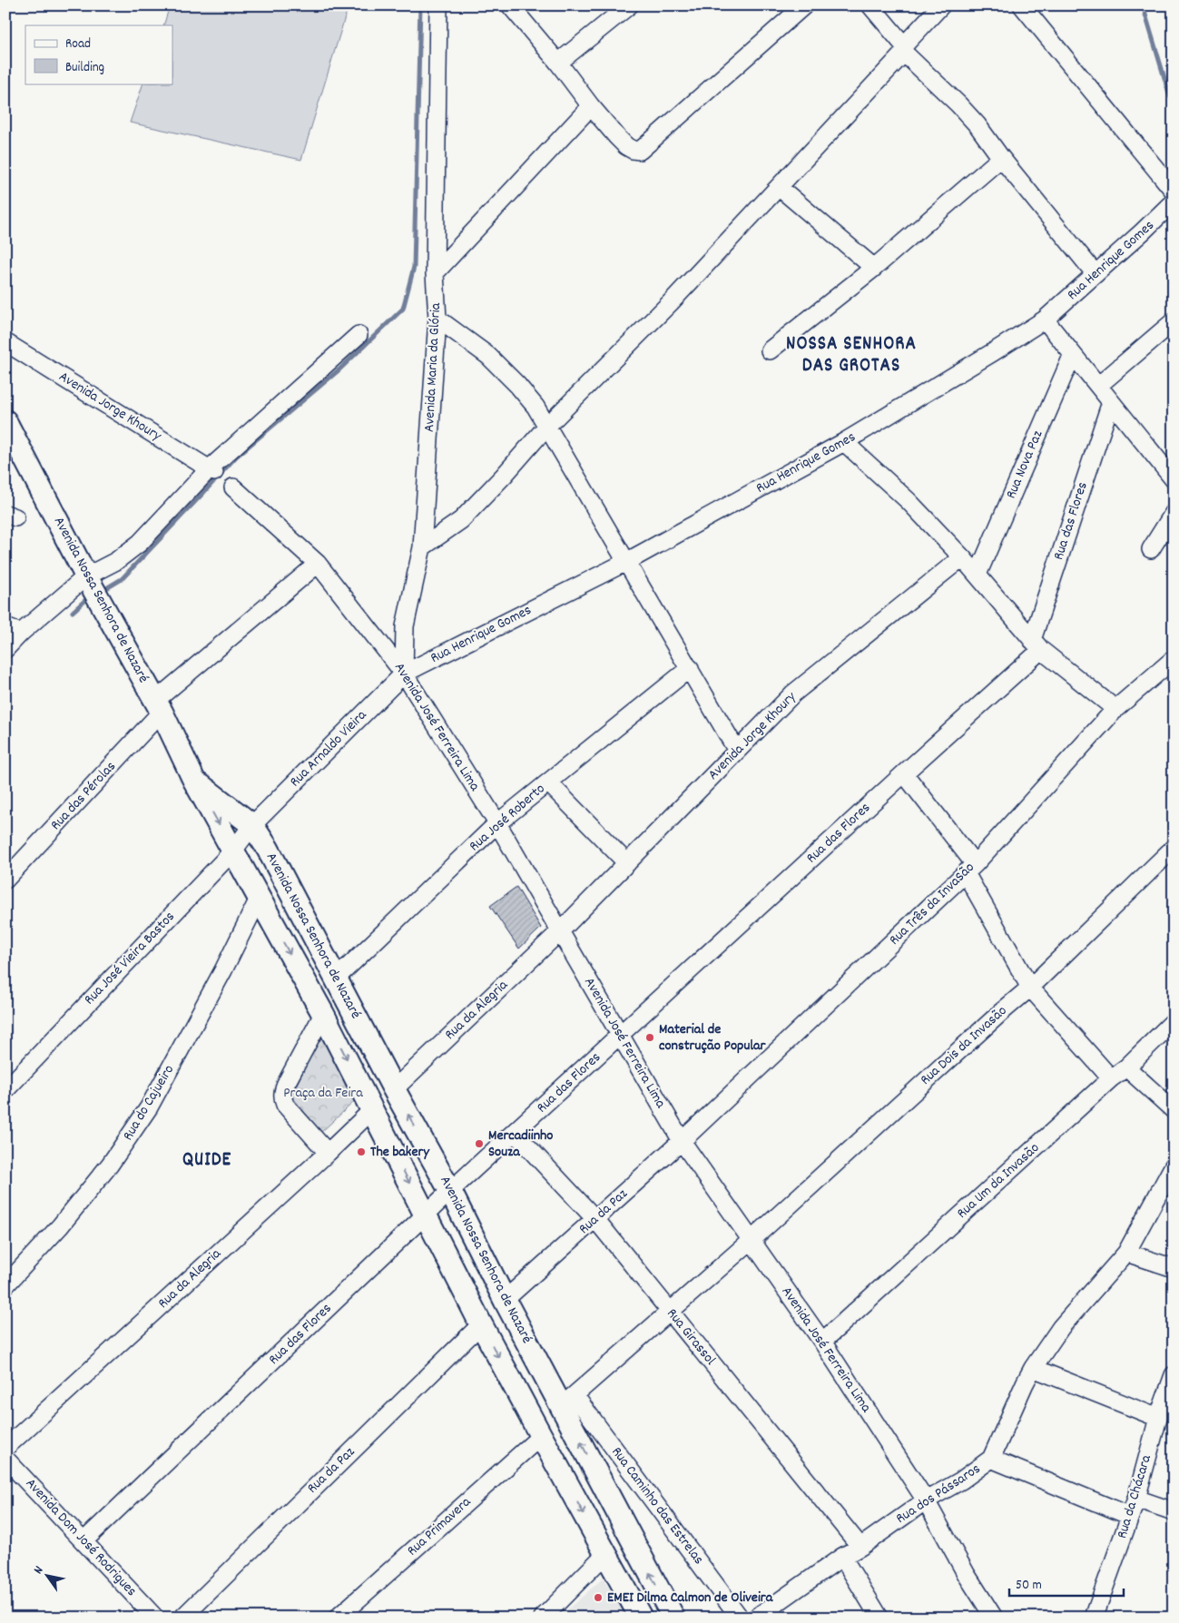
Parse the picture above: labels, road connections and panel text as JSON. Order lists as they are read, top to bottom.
{
  "streets": {
    "street": [
      "Rua Henrique Gomes",
      "Avenida Maria da Glória",
      "Avenida Jorge Khoury",
      "Rua Nova Paz",
      "Rua das Flores",
      "Avenida Nossa Senhora de Nazaré",
      "Avenida José Ferreira Lima",
      "Rua Arnaldo Vieira",
      "Rua das Pérolas",
      "Rua José Roberto",
      "Rua Três da InvaSão",
      "Rua José Vieira Bastos",
      "Rua da Alegria",
      "Rua Dois da Invasão",
      "Rua do Cajueiro",
      "Rua Um da Invasão",
      "Rua da Paz",
      "Rua Girassol",
      "Rua dos Pássaros",
      "Rua da Chácara",
      "Rua Caminho das Estrelas",
      "Rua Primavera",
      "Avenida Dom José Rodrigues"
    ]
  },
  "crossings": [
    ["Rua Henrique Gomes", "Avenida Maria da Glória"],
    ["Rua Henrique Gomes", "Avenida José Ferreira Lima"],
    ["Rua Henrique Gomes", "Rua Arnaldo Vieira"],
    ["Avenida Maria da Glória", "Avenida José Ferreira Lima"],
    ["Avenida Maria da Glória", "Rua Arnaldo Vieira"],
    ["Avenida Jorge Khoury", "Avenida José Ferreira Lima"],
    ["Avenida Jorge Khoury", "Rua da Alegria"],
    ["Rua das Flores", "Avenida Nossa Senhora de Nazaré"],
    ["Rua das Flores", "Avenida José Ferreira Lima"],
    ["Rua das Flores", "Rua Girassol"],
    ["Rua das Flores", "Avenida Dom José Rodrigues"],
    ["Avenida Nossa Senhora de Nazaré", "Rua Arnaldo Vieira"],
    ["Avenida Nossa Senhora de Nazaré", "Rua das Pérolas"],
    ["Avenida Nossa Senhora de Nazaré", "Rua José Roberto"],
    ["Avenida Nossa Senhora de Nazaré", "Rua José Vieira Bastos"],
    ["Avenida Nossa Senhora de Nazaré", "Rua da Alegria"],
    ["Avenida Nossa Senhora de Nazaré", "Rua do Cajueiro"],
    ["Avenida Nossa Senhora de Nazaré", "Rua da Paz"],
    ["Avenida Nossa Senhora de Nazaré", "Rua Caminho das Estrelas"],
    ["Avenida Nossa Senhora de Nazaré", "Rua Primavera"],
    ["Avenida José Ferreira Lima", "Rua Arnaldo Vieira"],
    ["Avenida José Ferreira Lima", "Rua das Pérolas"],
    ["Avenida José Ferreira Lima", "Rua José Roberto"],
    ["Avenida José Ferreira Lima", "Rua Três da InvaSão"],
    ["Avenida José Ferreira Lima", "Rua da Alegria"],
    ["Avenida José Ferreira Lima", "Rua Dois da Invasão"],
    ["Avenida José Ferreira Lima", "Rua Um da Invasão"],
    ["Avenida José Ferreira Lima", "Rua da Paz"],
    ["Avenida José Ferreira Lima", "Rua dos Pássaros"],
    ["Rua Arnaldo Vieira", "Rua José Vieira Bastos"],
    ["Rua Três da InvaSão", "Rua da Paz"],
    ["Rua da Paz", "Rua Girassol"],
    ["Rua Girassol", "Rua dos Pássaros"]
  ],
  "districts": ["NOSSA SENHORA DAS GROTAS", "QUIDE"],
  "parks": ["Praça da Feira"],
  "places": [
    "Material de construção Popular",
    "Mercadiinho Souza",
    "The bakery",
    "EMEI Dilma Calmon de Oliveira"
  ],
  "legend": ["Road", "Building"],
  "scale_bar": "50 m",
  "north": "top left"
}
